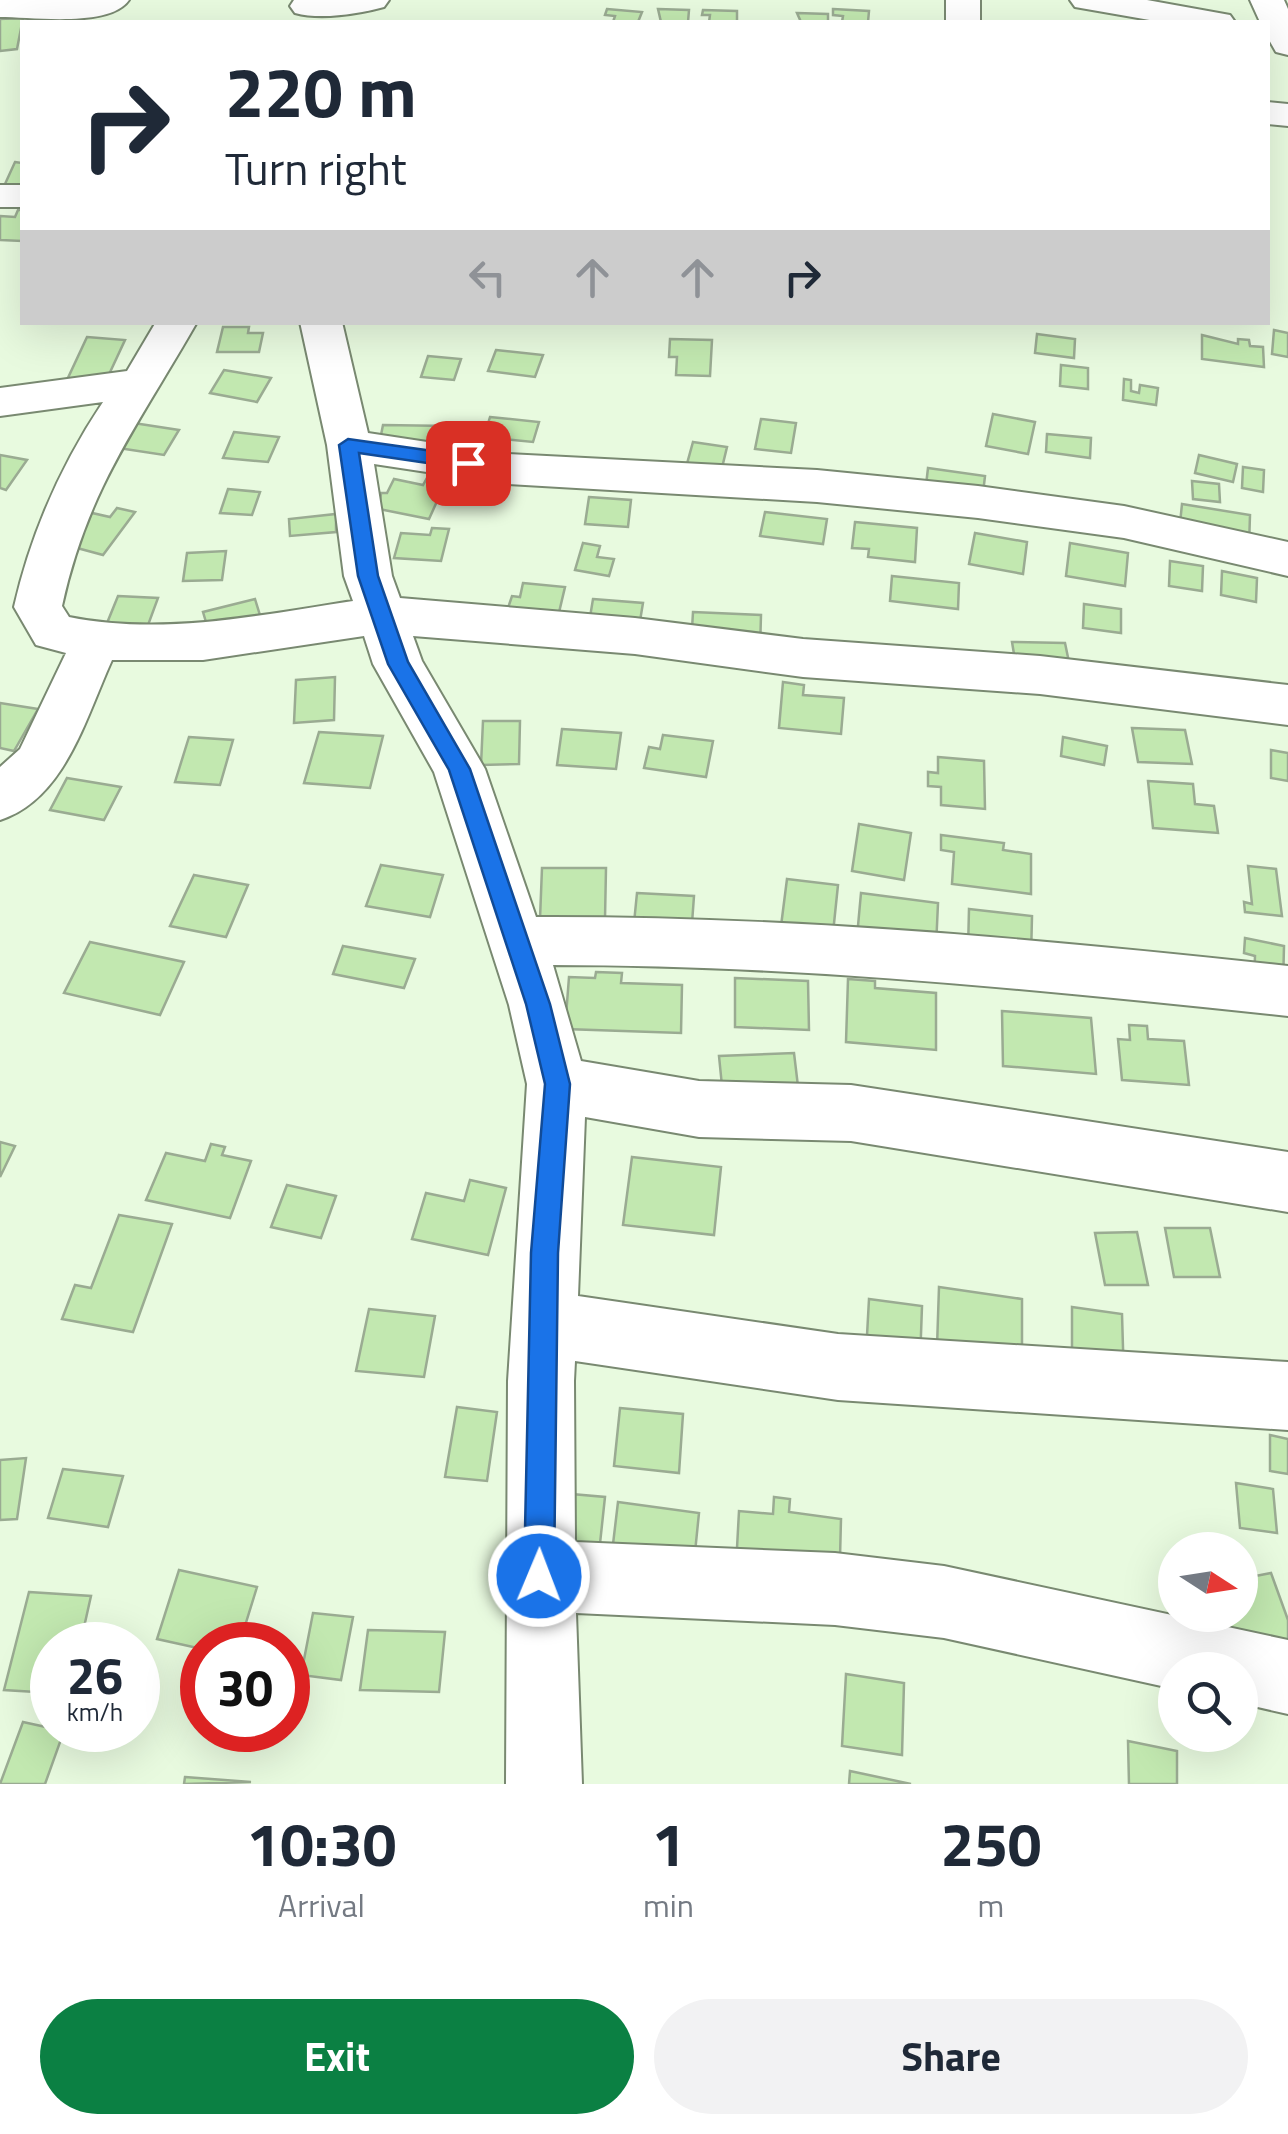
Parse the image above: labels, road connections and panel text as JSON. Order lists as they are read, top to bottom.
{
  "north": "right",
  "page": {
    "turn": ["220 m", "Turn right"],
    "speed": "26 km/h",
    "limit": "30",
    "eta": [
      "10:30",
      "Arrival",
      "1",
      "min",
      "250",
      "m"
    ],
    "buttons": ["Exit", "Share"]
  }
}
